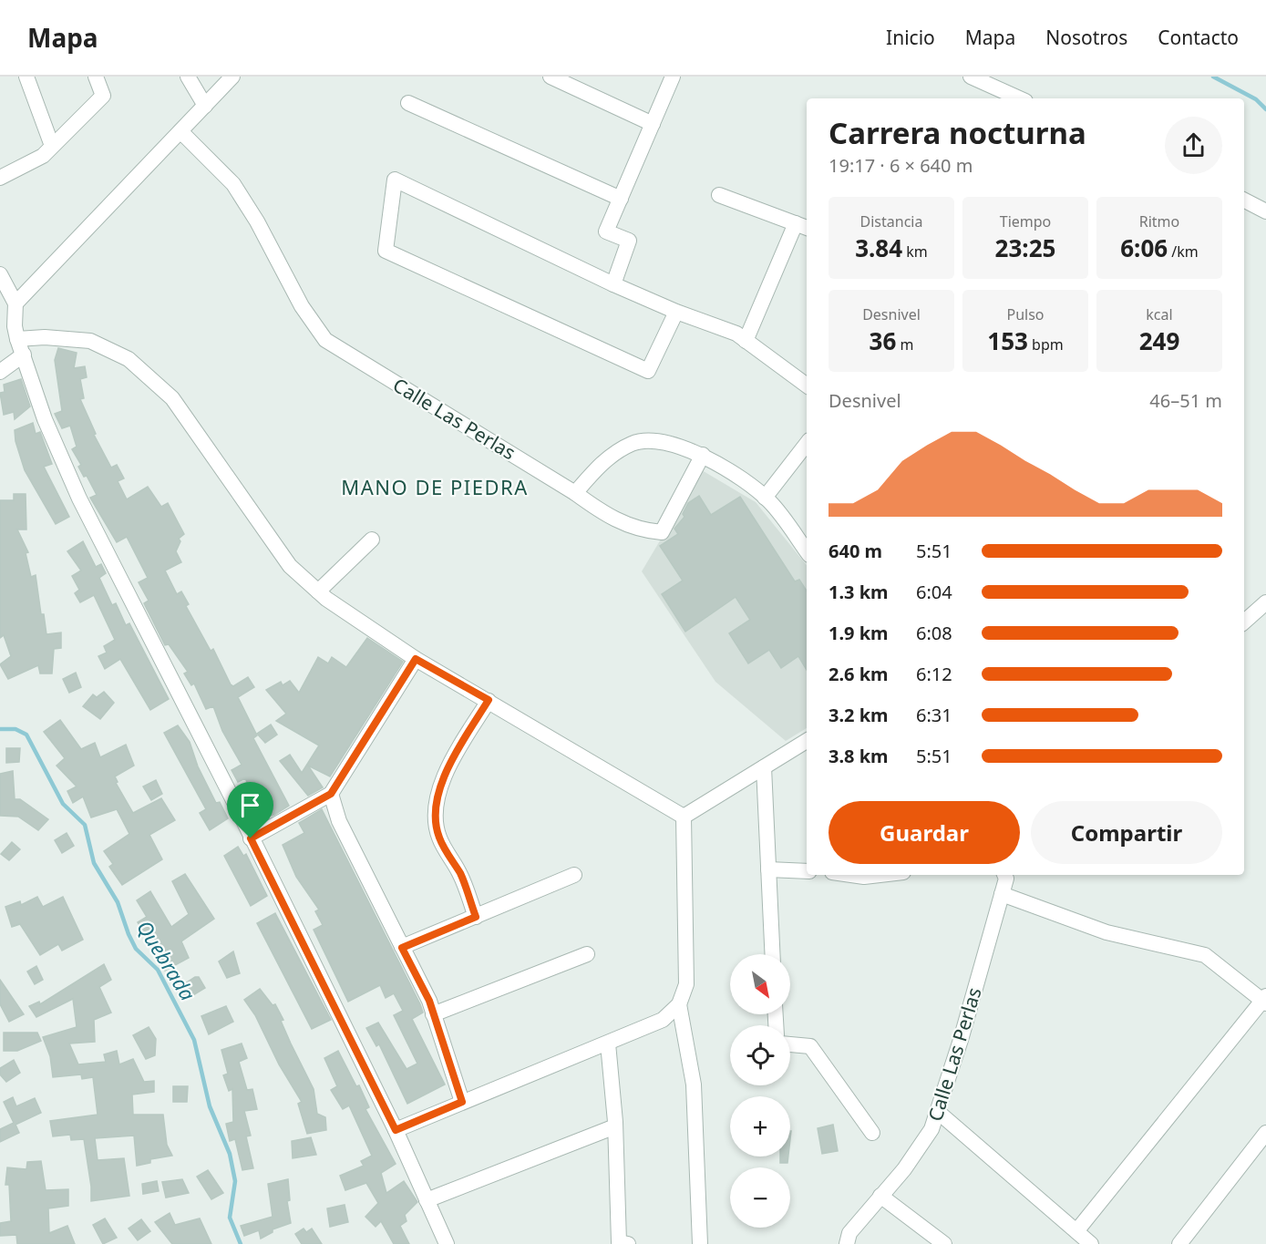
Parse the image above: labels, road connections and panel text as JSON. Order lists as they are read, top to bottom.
{
  "streets": {
    "street": ["Calle Las Perlas"]
  },
  "districts": ["MANO DE PIEDRA"],
  "water": ["Quebrada"],
  "north": "bottom right",
  "page": {
    "header": "Mapa",
    "nav": [
      "Inicio",
      "Mapa",
      "Nosotros",
      "Contacto"
    ],
    "heading": ["Carrera nocturna", "19:17 · 6 × 640 m"],
    "stats": [
      ["Distancia", "3.84 km"],
      ["Tiempo", "23:25"],
      ["Ritmo", "6:06 /km"],
      ["Desnivel", "36 m"],
      ["Pulso", "153 bpm"],
      ["kcal", "249"]
    ],
    "chart": ["Desnivel", "46–51 m"],
    "list": [
      {
        "name": "640 m",
        "note": "5:51"
      },
      {
        "name": "1.3 km",
        "note": "6:04"
      },
      {
        "name": "1.9 km",
        "note": "6:08"
      },
      {
        "name": "2.6 km",
        "note": "6:12"
      },
      {
        "name": "3.2 km",
        "note": "6:31"
      },
      {
        "name": "3.8 km",
        "note": "5:51"
      }
    ],
    "buttons": ["Guardar", "Compartir"],
    "map_buttons": ["+", "−"]
  }
}
